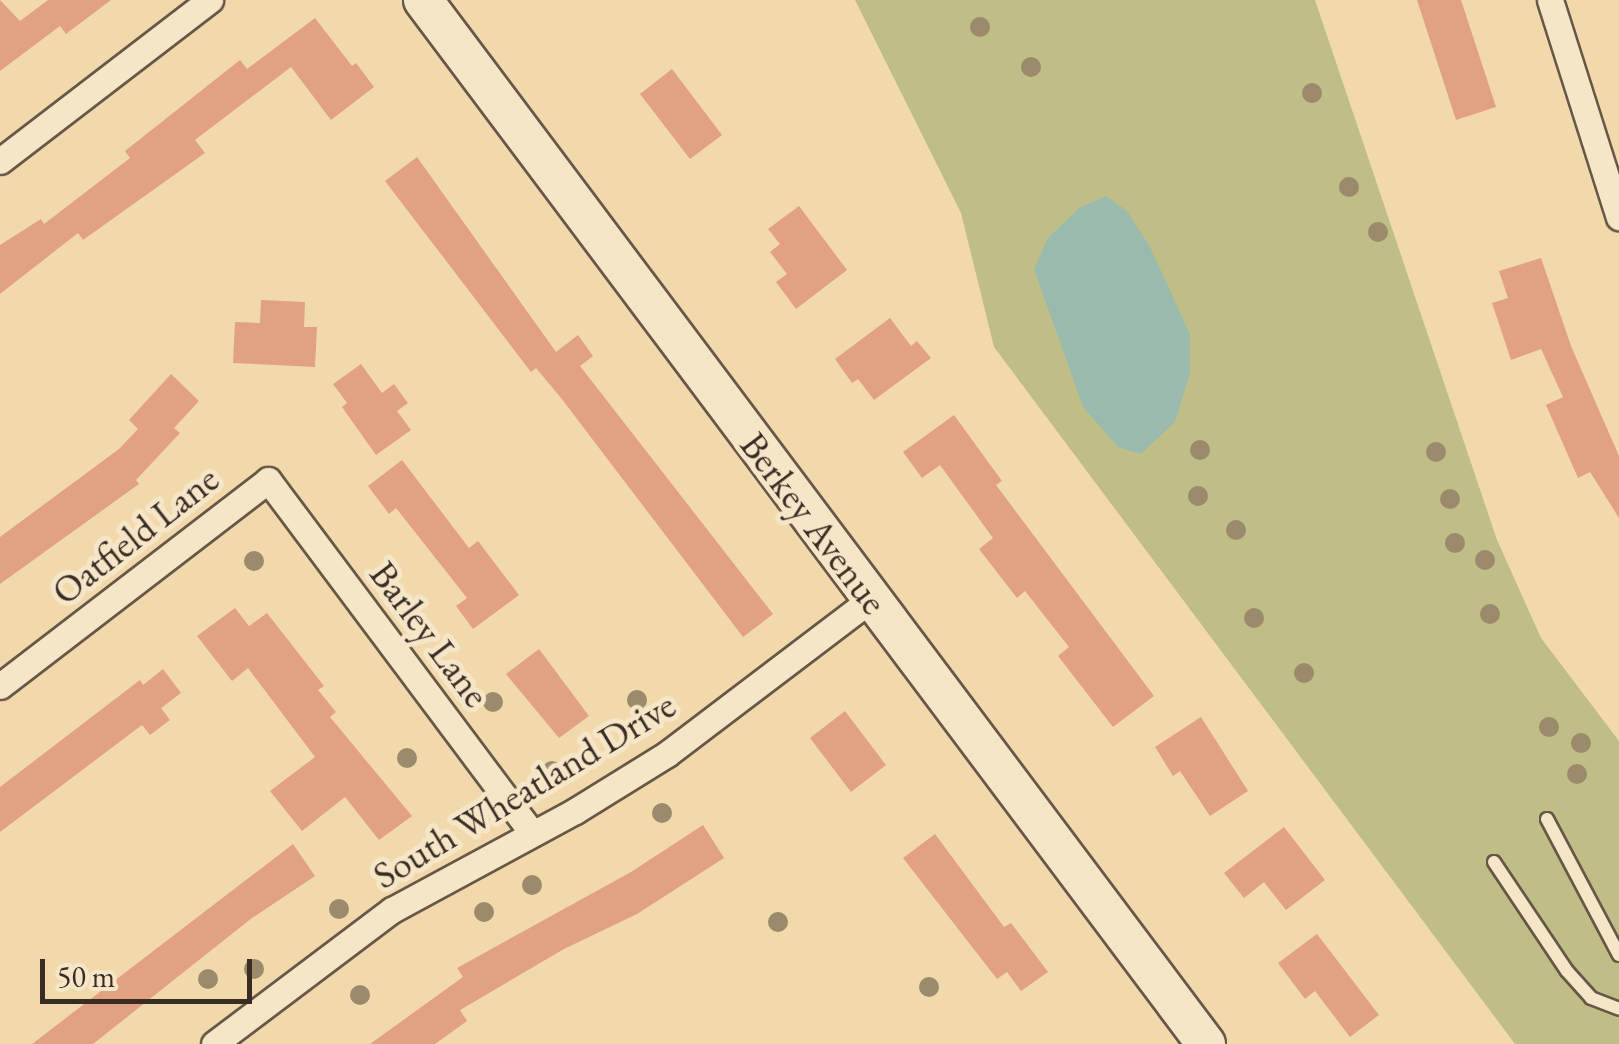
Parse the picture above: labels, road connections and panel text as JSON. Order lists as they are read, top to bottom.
{
  "streets": {
    "street": [
      "Berkey Avenue",
      "Oatfield Lane",
      "Barley Lane",
      "South Wheatland Drive"
    ]
  },
  "crossings": [
    ["Berkey Avenue", "South Wheatland Drive"],
    ["Oatfield Lane", "Barley Lane"],
    ["Barley Lane", "South Wheatland Drive"]
  ],
  "scale_bar": "50 m"
}
